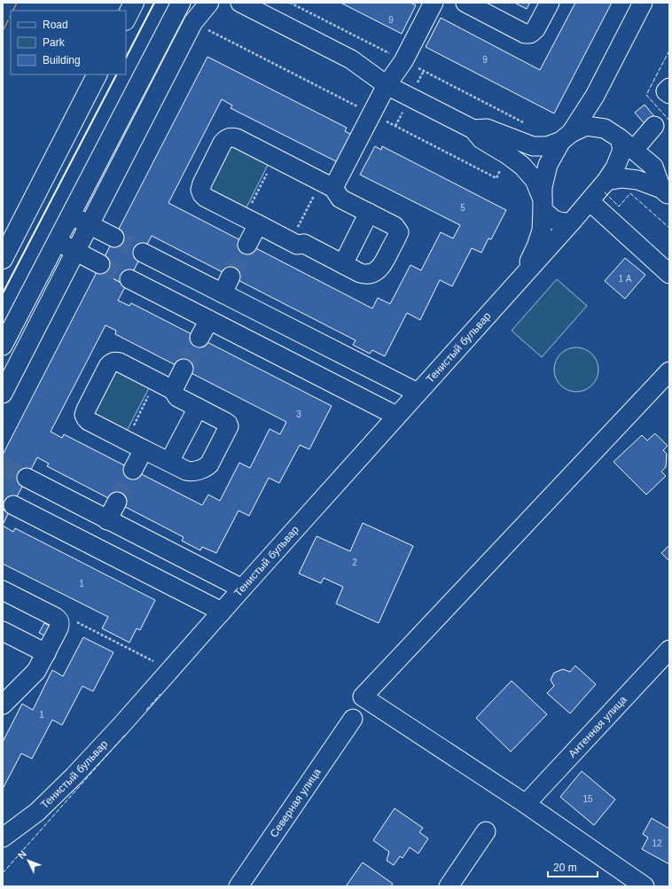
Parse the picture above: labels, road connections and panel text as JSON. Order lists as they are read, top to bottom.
{
  "streets": {
    "street": ["Тенистый бульвар", "Антенная улица", "Северная улица"]
  },
  "house_numbers": [
    "9",
    "9",
    "5",
    "1 А",
    "3",
    "2",
    "1",
    "1",
    "15",
    "12"
  ],
  "legend": ["Road", "Park", "Building"],
  "scale_bar": "20 m",
  "north": "top left"
}
